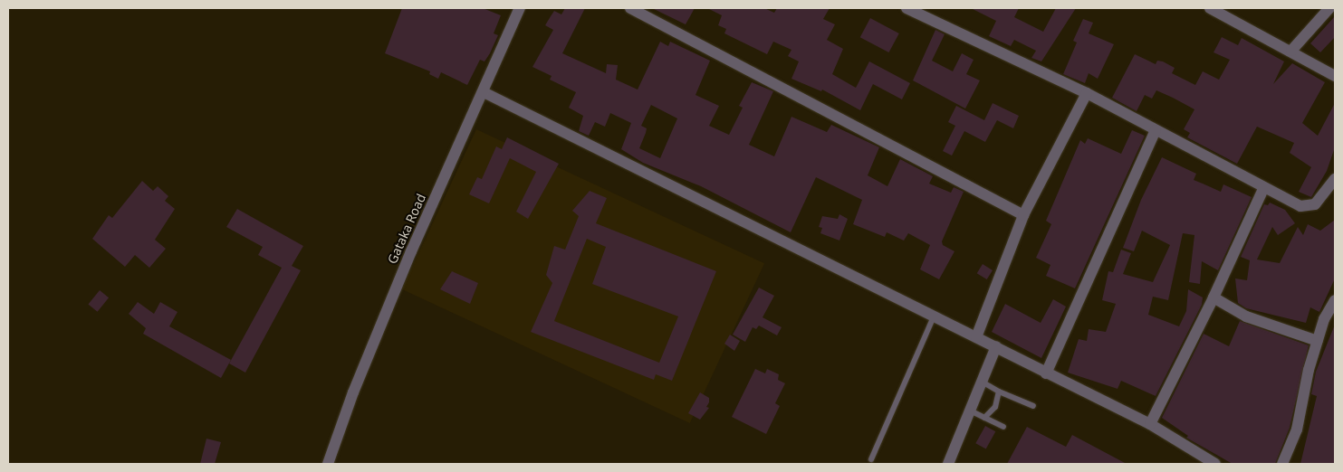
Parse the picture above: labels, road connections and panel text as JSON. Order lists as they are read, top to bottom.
{
  "streets": {
    "street": ["Gataka Road"]
  }
}
